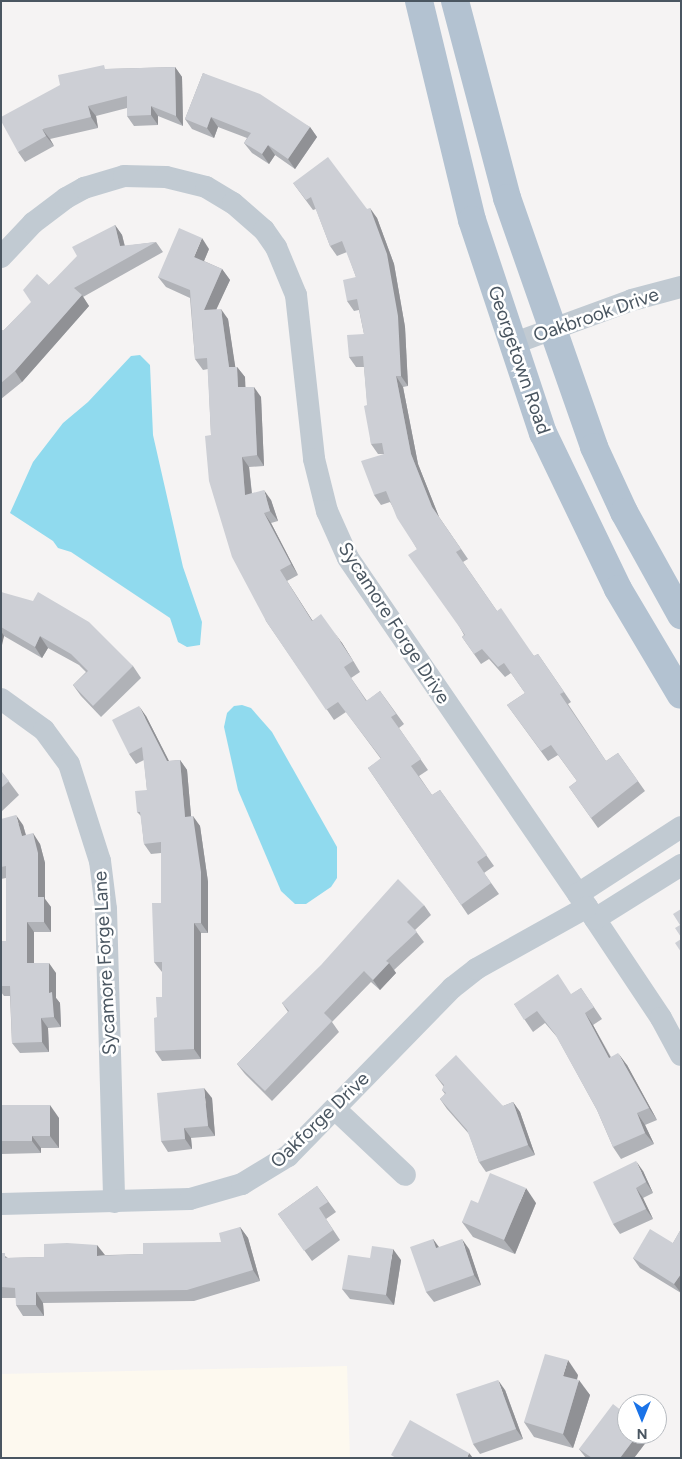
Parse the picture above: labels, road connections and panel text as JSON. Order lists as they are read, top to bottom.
{
  "streets": {
    "main road": ["Georgetown Road"],
    "street": [
      "Oakbrook Drive",
      "Sycamore Forge Drive",
      "Sycamore Forge Lane",
      "Oakforge Drive"
    ]
  },
  "crossings": [
    ["Oakbrook Drive", "Georgetown Road"],
    ["Sycamore Forge Drive", "Oakforge Drive"],
    ["Sycamore Forge Lane", "Oakforge Drive"]
  ],
  "north": "bottom"
}
